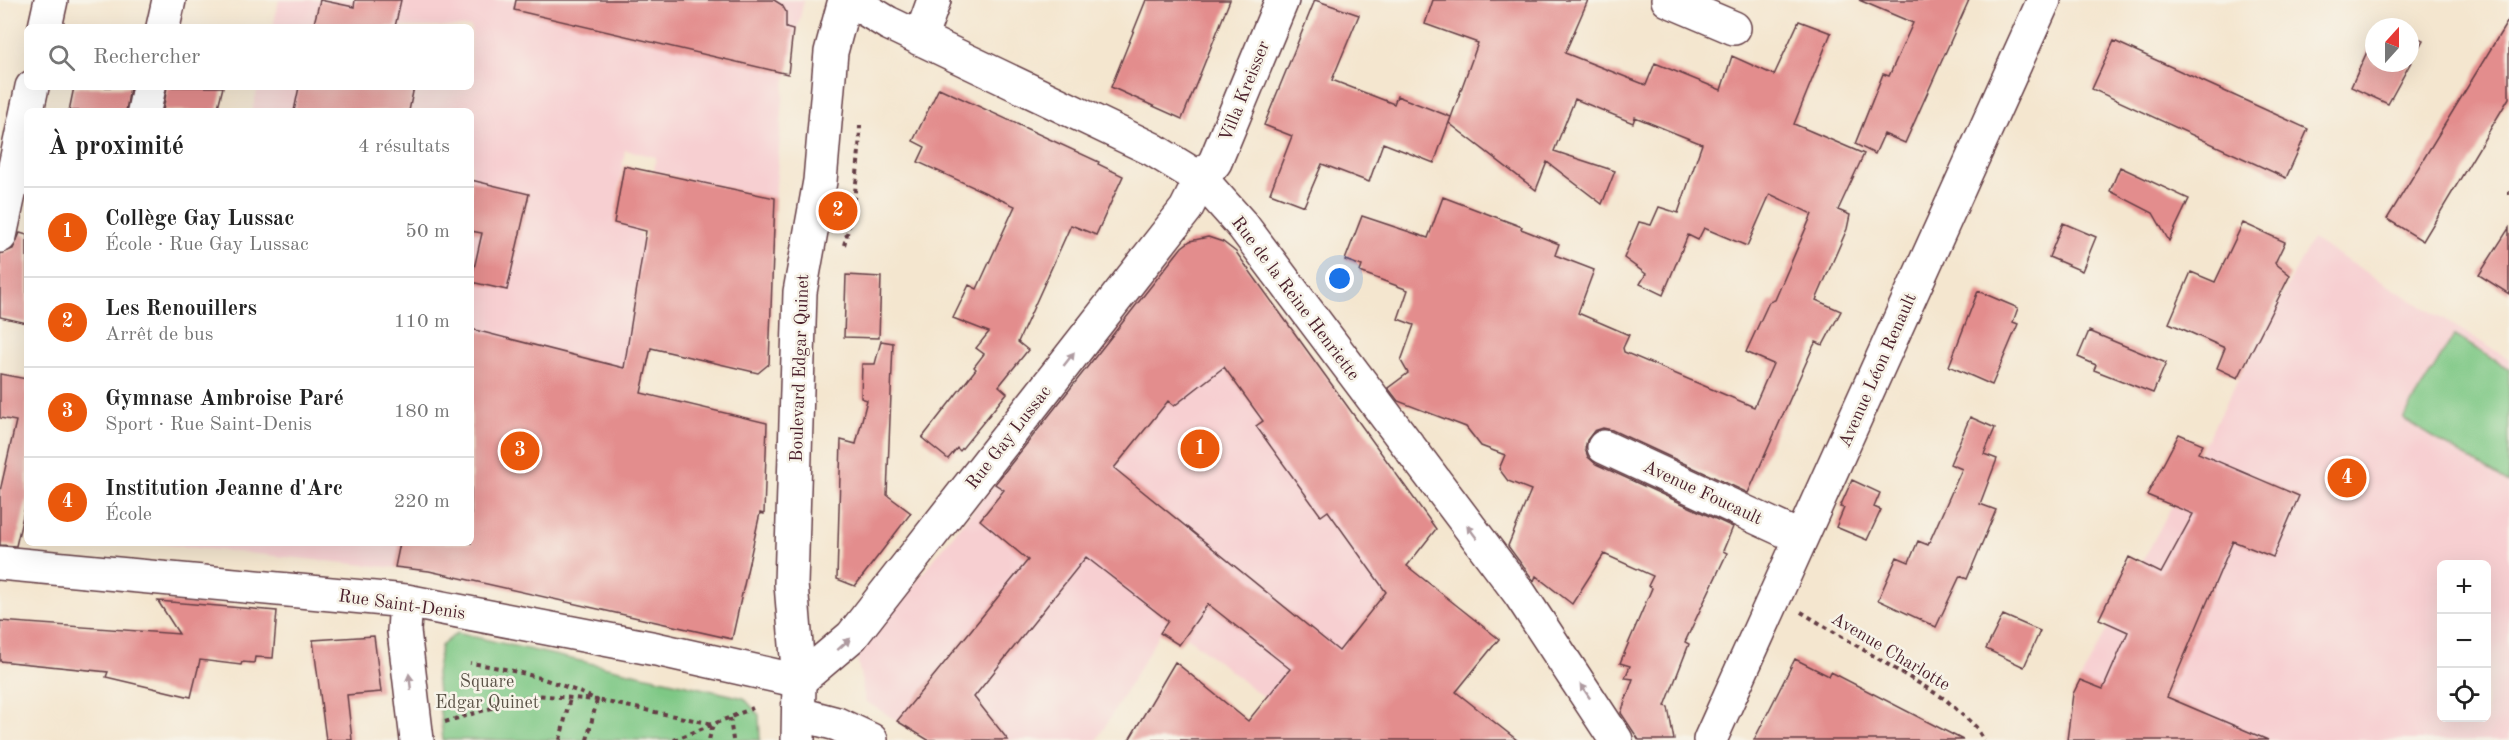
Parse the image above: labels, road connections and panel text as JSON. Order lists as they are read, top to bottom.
{
  "streets": {
    "street": [
      "Villa Kreisser",
      "Rue de la Reine Henriette",
      "Boulevard Edgar Quinet",
      "Avenue Léon Renault",
      "Rue Gay Lussac",
      "Avenue Foucault",
      "Rue Saint-Denis"
    ],
    "path": ["Avenue Charlotte"]
  },
  "crossings": [
    ["Villa Kreisser", "Rue de la Reine Henriette"],
    ["Villa Kreisser", "Rue Gay Lussac"],
    ["Rue de la Reine Henriette", "Rue Gay Lussac"],
    ["Boulevard Edgar Quinet", "Rue Gay Lussac"],
    ["Boulevard Edgar Quinet", "Rue Saint-Denis"],
    ["Avenue Léon Renault", "Avenue Foucault"],
    ["Avenue Léon Renault", "Avenue Charlotte"],
    ["Rue Gay Lussac", "Rue Saint-Denis"]
  ],
  "one_way": ["Rue de la Reine Henriette", "Rue Gay Lussac"],
  "parks": ["Square Edgar Quinet"],
  "north": "top",
  "page": {
    "search": "Rechercher",
    "heading": ["À proximité", "4 résultats"],
    "list": [
      {
        "mark": "1",
        "name": "Collège Gay Lussac",
        "note": "École · Rue Gay Lussac",
        "value": "50 m"
      },
      {
        "mark": "2",
        "name": "Les Renouillers",
        "note": "Arrêt de bus",
        "value": "110 m"
      },
      {
        "mark": "3",
        "name": "Gymnase Ambroise Paré",
        "note": "Sport · Rue Saint-Denis",
        "value": "180 m"
      },
      {
        "mark": "4",
        "name": "Institution Jeanne d'Arc",
        "note": "École",
        "value": "220 m"
      }
    ],
    "pins": [
      "2",
      "1",
      "3",
      "4"
    ],
    "map_buttons": ["+", "−"]
  }
}
